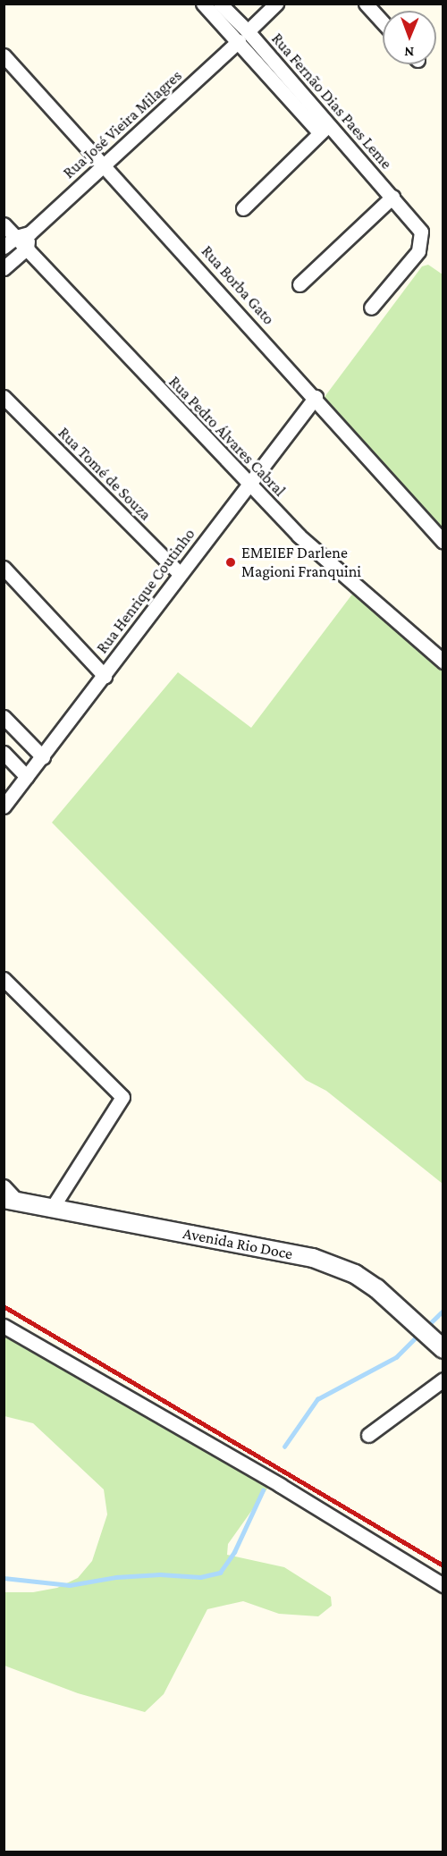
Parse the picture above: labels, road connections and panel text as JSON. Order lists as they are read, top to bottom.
{
  "streets": {
    "street": [
      "Rua Fernão Dias Paes Leme",
      "Rua José Vieira Milagres",
      "Rua Borba Gato",
      "Rua Pedro Álvares Cabral",
      "Rua Tomé de Souza",
      "Rua Henrique Coutinho",
      "Avenida Rio Doce"
    ]
  },
  "crossings": [
    ["Rua Fernão Dias Paes Leme", "Rua José Vieira Milagres"],
    ["Rua José Vieira Milagres", "Rua Borba Gato"],
    ["Rua José Vieira Milagres", "Rua Pedro Álvares Cabral"],
    ["Rua Borba Gato", "Rua Henrique Coutinho"],
    ["Rua Pedro Álvares Cabral", "Rua Henrique Coutinho"],
    ["Rua Tomé de Souza", "Rua Henrique Coutinho"]
  ],
  "places": ["EMEIEF Darlene Magioni Franquini"],
  "north": "bottom"
}
